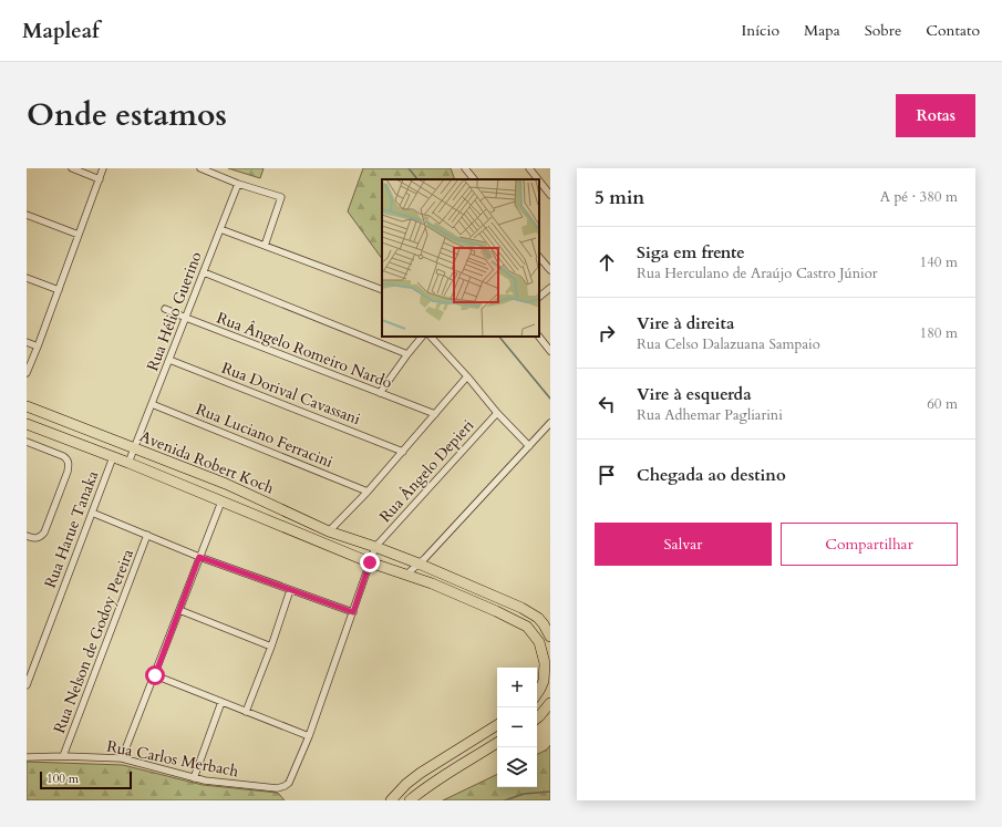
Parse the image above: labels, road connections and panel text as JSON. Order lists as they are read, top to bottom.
{
  "streets": {
    "main road": ["Avenida Robert Koch"],
    "street": [
      "Rua Hélio Guerino",
      "Rua Ângelo Romeiro Nardo",
      "Rua Dorival Cavassani",
      "Rua Luciano Ferracini",
      "Rua Ângelo Depieri",
      "Rua Harue Tanaka",
      "Rua Nelson de Godoy Pereira",
      "Rua Carlos Merbach"
    ]
  },
  "crossings": [
    ["Rua Hélio Guerino", "Rua Ângelo Romeiro Nardo"],
    ["Rua Hélio Guerino", "Rua Dorival Cavassani"],
    ["Rua Hélio Guerino", "Rua Luciano Ferracini"],
    ["Rua Hélio Guerino", "Avenida Robert Koch"],
    ["Avenida Robert Koch", "Rua Ângelo Depieri"],
    ["Avenida Robert Koch", "Rua Harue Tanaka"],
    ["Avenida Robert Koch", "Rua Carlos Merbach"],
    ["Rua Ângelo Depieri", "Rua Carlos Merbach"],
    ["Rua Nelson de Godoy Pereira", "Rua Carlos Merbach"]
  ],
  "scale_bar": "100 m",
  "page": {
    "header": "Mapleaf",
    "nav": [
      "Início",
      "Mapa",
      "Sobre",
      "Contato"
    ],
    "title": "Onde estamos",
    "buttons": [
      "Rotas",
      ["Salvar", "Compartilhar"]
    ],
    "heading": ["5 min", "A pé · 380 m"],
    "list": [
      ["Siga em frente", "Rua Herculano de Araújo Castro Júnior", "140 m"],
      ["Vire à direita", "Rua Celso Dalazuana Sampaio", "180 m"],
      ["Vire à esquerda", "Rua Adhemar Pagliarini", "60 m"],
      "Chegada ao destino"
    ],
    "map_buttons": ["+", "−"],
    "scale": "100 m"
  }
}
